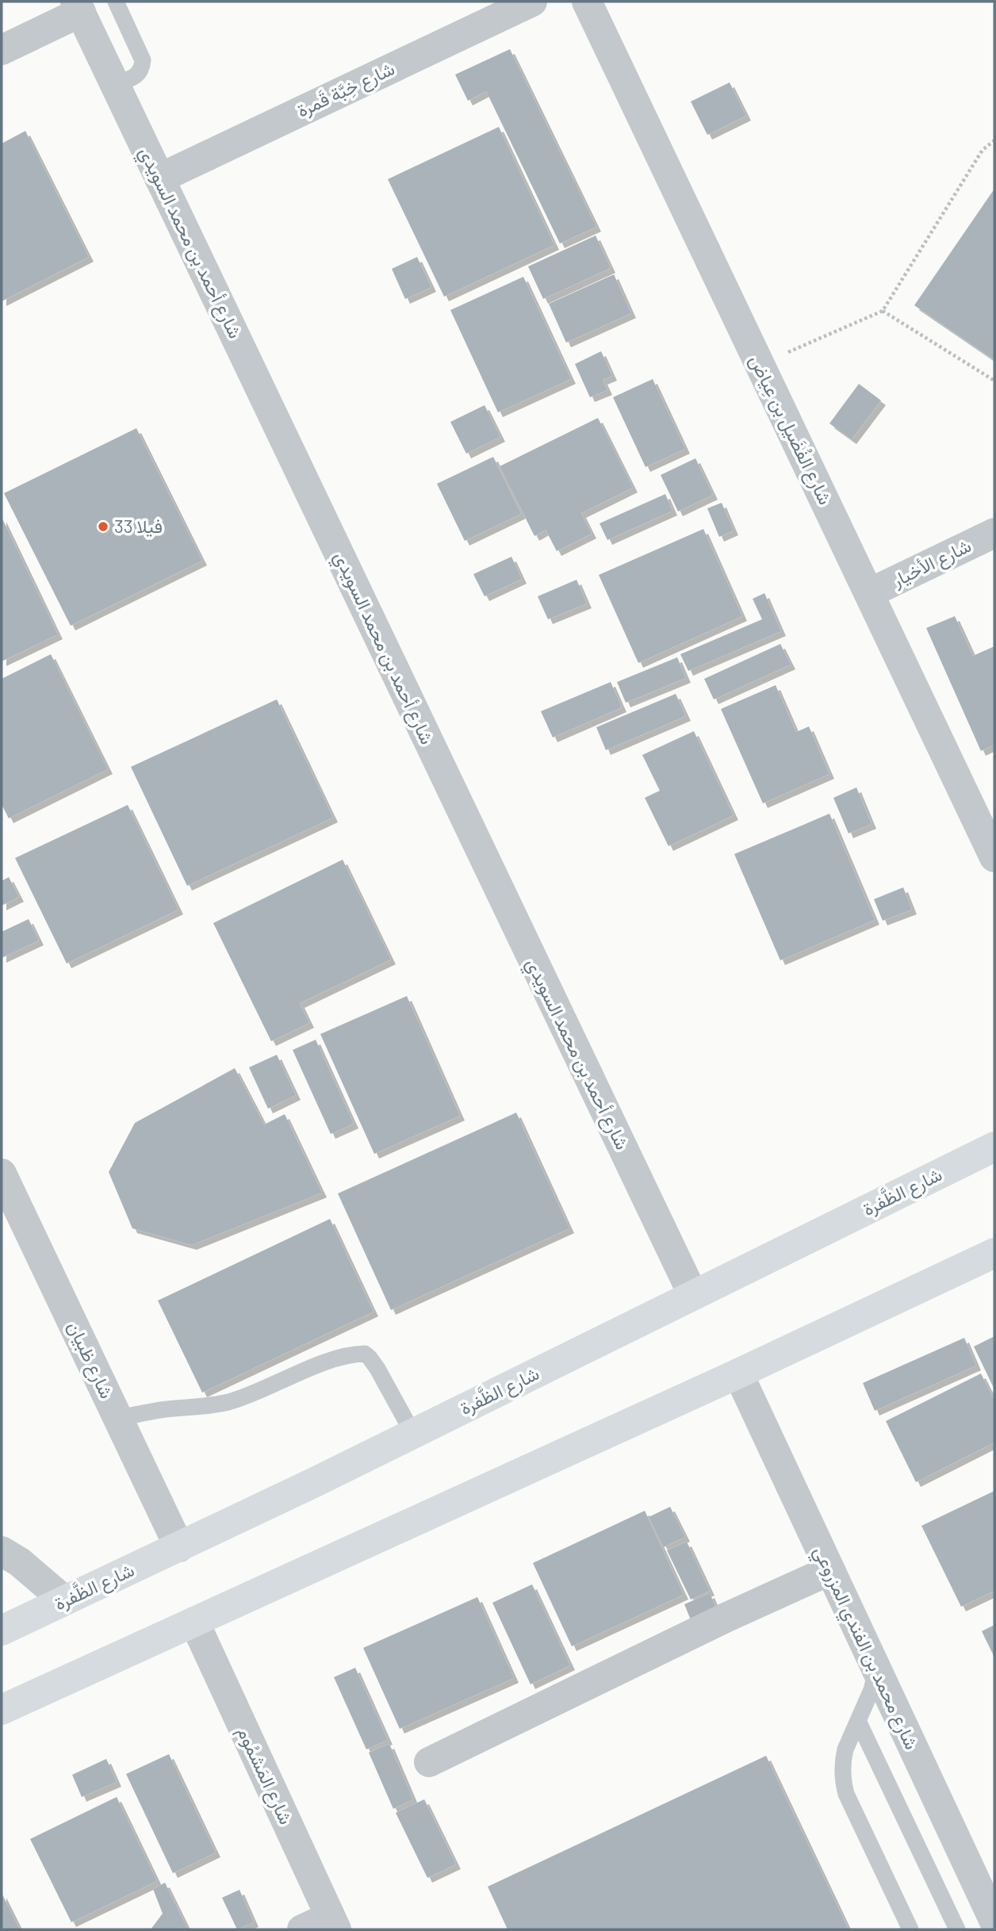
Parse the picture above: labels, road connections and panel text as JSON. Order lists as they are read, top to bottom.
{
  "streets": {
    "main road": ["شارع الظَّفرة"],
    "street": [
      "شارع خِبَّة قَمرة",
      "شارع أحمد بن محمد السويدي",
      "شارع الفُضَيل بن عِياض",
      "شارع الأخيار",
      "شارع ظبيان",
      "شارع محمد بن الفندي المزروعي",
      "شارع المَشمُوم"
    ]
  },
  "crossings": [
    ["شارع خِبَّة قَمرة", "شارع أحمد بن محمد السويدي"],
    ["شارع أحمد بن محمد السويدي", "شارع الظَّفرة"],
    ["شارع الفُضَيل بن عِياض", "شارع الأخيار"],
    ["شارع الظَّفرة", "شارع ظبيان"]
  ],
  "places": ["فيلا 33"]
}
